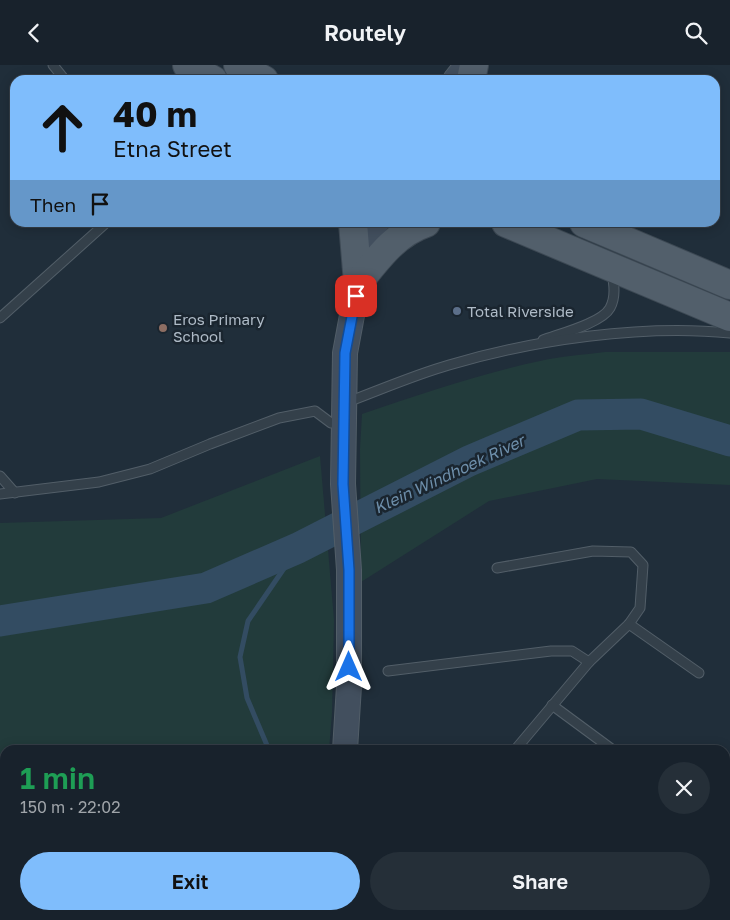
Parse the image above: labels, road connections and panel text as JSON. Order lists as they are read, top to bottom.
{
  "water": ["Klein Windhoek River"],
  "places": ["Total Riverside", "Eros Primary School"],
  "page": {
    "header": "Routely",
    "turn": ["40 m", "Etna Street"],
    "then": "Then",
    "heading": ["1 min", "150 m · 22:02"],
    "buttons": ["Exit", "Share"]
  }
}
